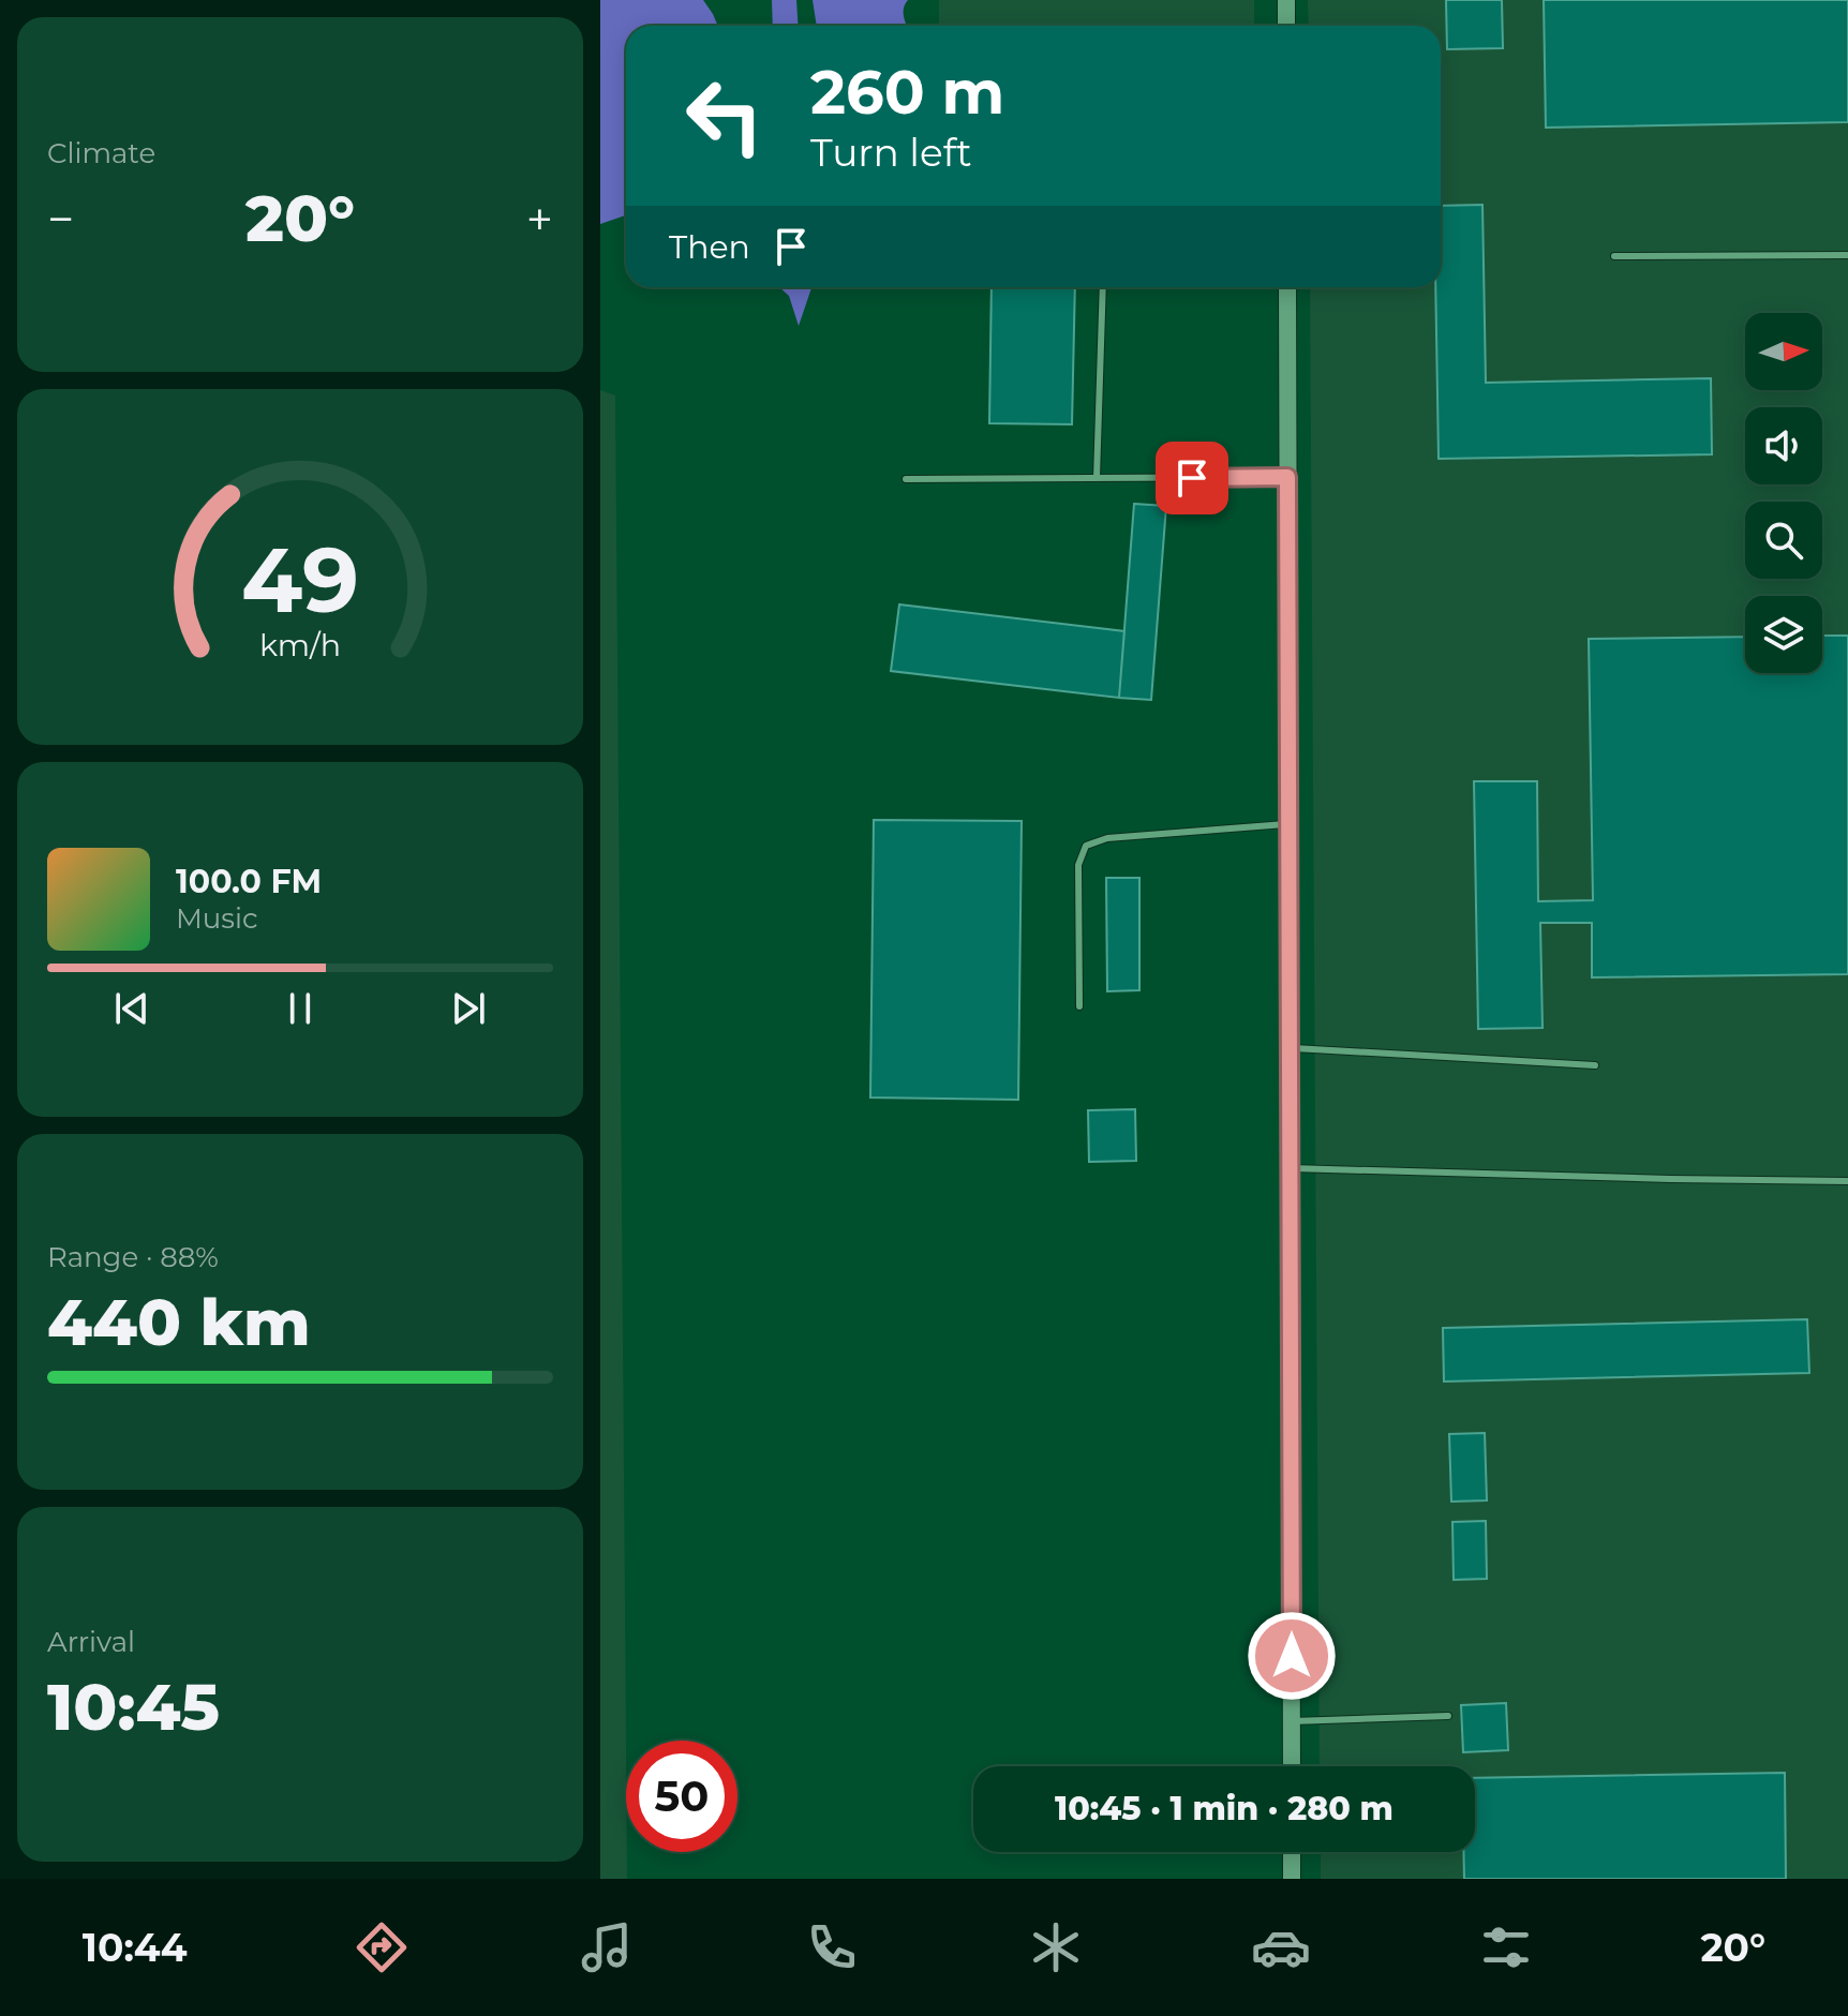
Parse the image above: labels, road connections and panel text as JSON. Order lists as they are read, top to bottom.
{
  "north": "right",
  "page": {
    "tile": [
      "Climate",
      ["Range · 88%", "440 km"],
      ["Arrival", "10:45"]
    ],
    "turn": ["260 m", "Turn left"],
    "heat": ["−", "20°", "+"],
    "then": "Then",
    "song": ["100.0 FM", "Music"],
    "limit": "50",
    "trip": "10:45 · 1 min · 280 m",
    "tabs": ["10:44", "20°"],
    "gauge": ["49", "km/h"]
  }
}
